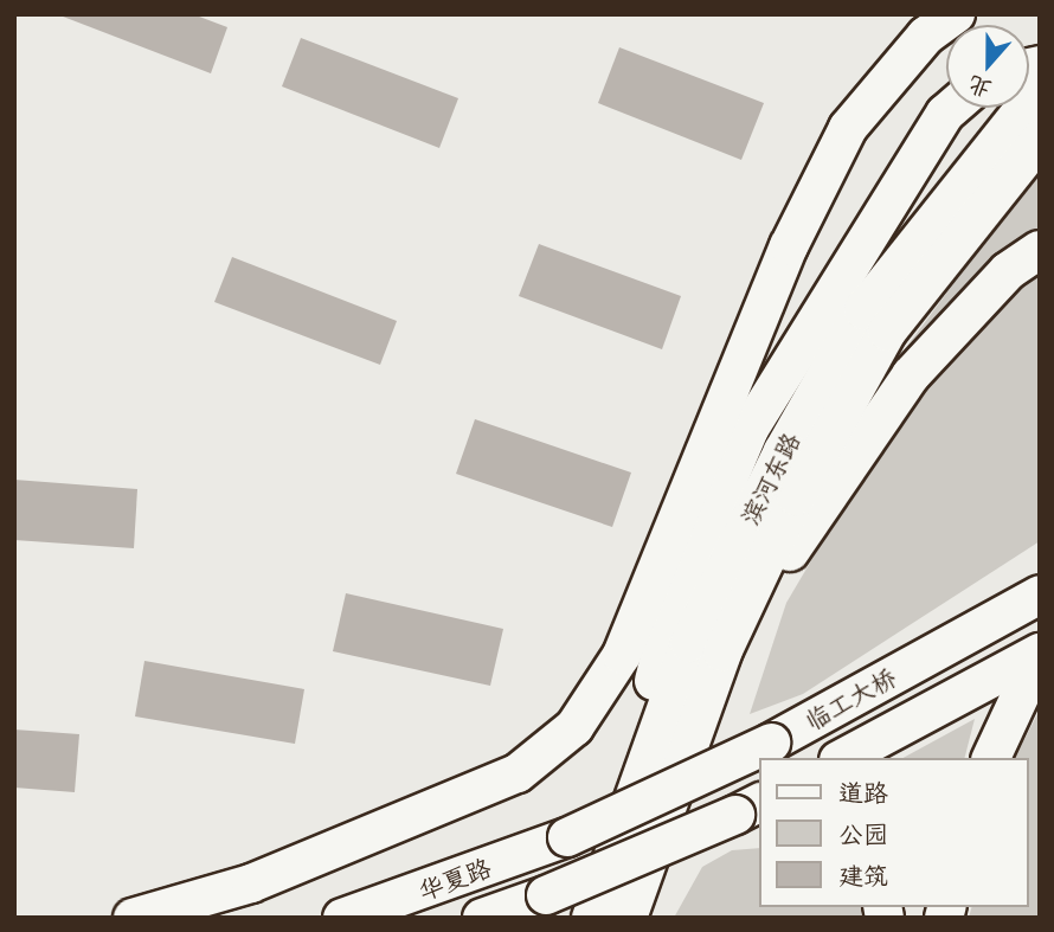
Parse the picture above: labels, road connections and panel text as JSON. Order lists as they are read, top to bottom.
{
  "streets": {
    "main road": ["滨河东路", "临工大桥", "华夏路"]
  },
  "crossings": [
    ["临工大桥", "华夏路"]
  ],
  "legend": ["道路", "公园", "建筑"],
  "north": "bottom"
}
